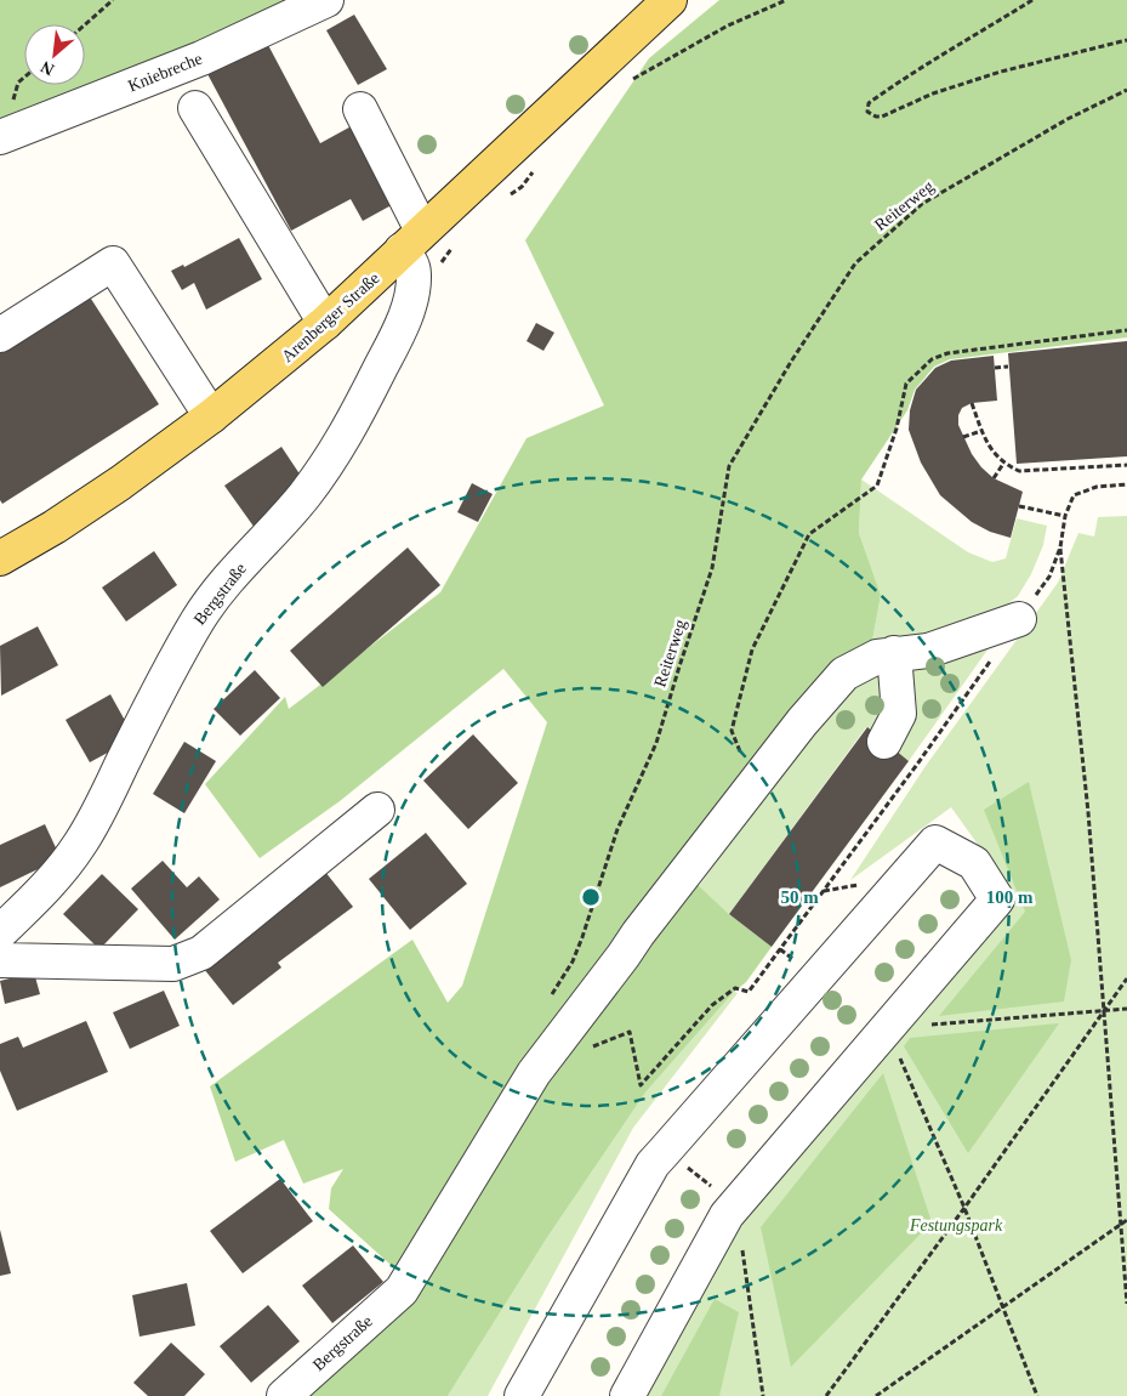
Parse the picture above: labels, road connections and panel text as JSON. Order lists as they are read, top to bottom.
{
  "streets": {
    "main road": ["Arenberger Straße"],
    "street": ["Kniebreche", "Bergstraße"],
    "path": ["Reiterweg"]
  },
  "crossings": [
    ["Arenberger Straße", "Bergstraße"]
  ],
  "parks": ["Festungspark"],
  "north": "bottom left",
  "rings": ["50 m", "100 m"]
}
